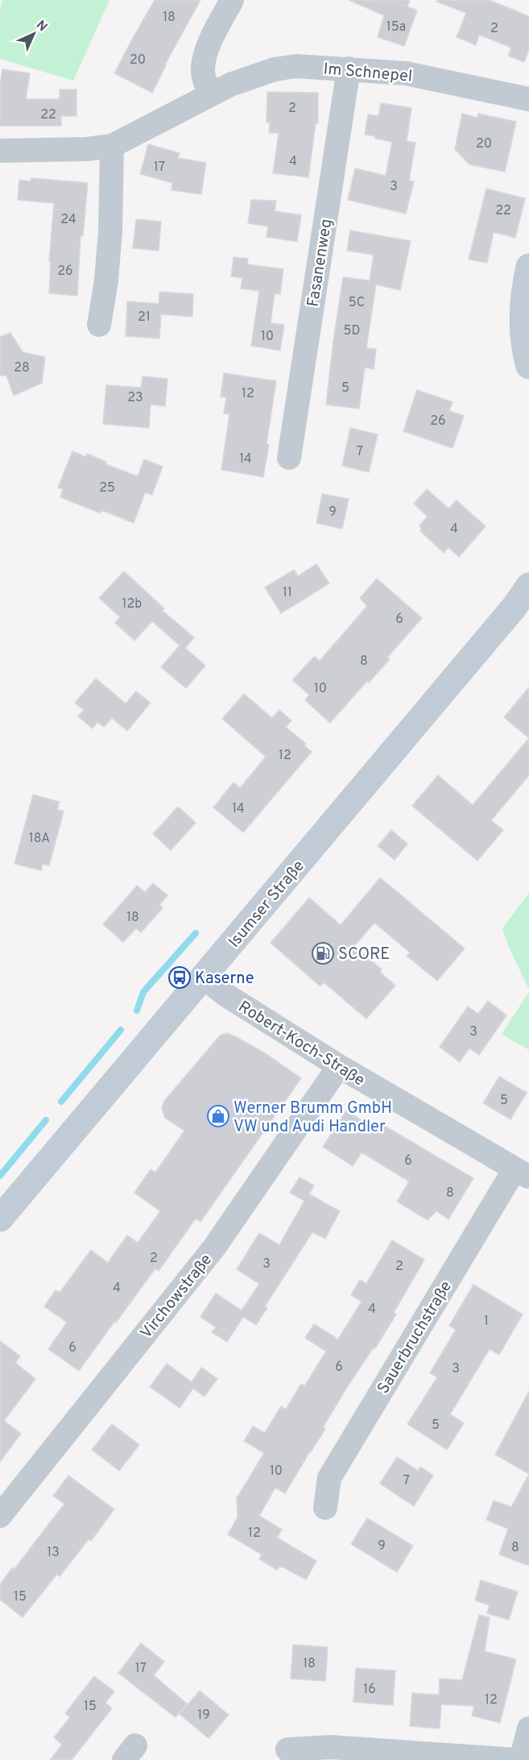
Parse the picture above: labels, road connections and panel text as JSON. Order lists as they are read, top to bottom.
{
  "streets": {
    "street": [
      "Im Schnepel",
      "Fasanenweg",
      "Isumser Straße",
      "Robert-Koch-Straße",
      "Virchowstraße",
      "Sauerbruchstraße"
    ]
  },
  "crossings": [
    ["Im Schnepel", "Fasanenweg"],
    ["Isumser Straße", "Robert-Koch-Straße"],
    ["Robert-Koch-Straße", "Virchowstraße"],
    ["Robert-Koch-Straße", "Sauerbruchstraße"]
  ],
  "places": {
    "fuel station": ["SCORE"],
    "bus stop": ["Kaserne"],
    "shop": ["Werner Brumm GmbH VW und Audi Handler"]
  },
  "house_numbers": [
    "18",
    "15a",
    "2",
    "20",
    "2",
    "22",
    "20",
    "4",
    "17",
    "3",
    "22",
    "24",
    "26",
    "5C",
    "21",
    "5D",
    "10",
    "28",
    "5",
    "12",
    "23",
    "26",
    "7",
    "14",
    "25",
    "9",
    "4",
    "11",
    "12b",
    "6",
    "8",
    "10",
    "12",
    "14",
    "18A",
    "18",
    "3",
    "5",
    "6",
    "8",
    "2",
    "3",
    "2",
    "4",
    "4",
    "1",
    "6",
    "6",
    "3",
    "5",
    "10",
    "7",
    "12",
    "9",
    "8",
    "13",
    "15",
    "18",
    "17",
    "16",
    "12",
    "15",
    "19"
  ],
  "north": "top right"
}
